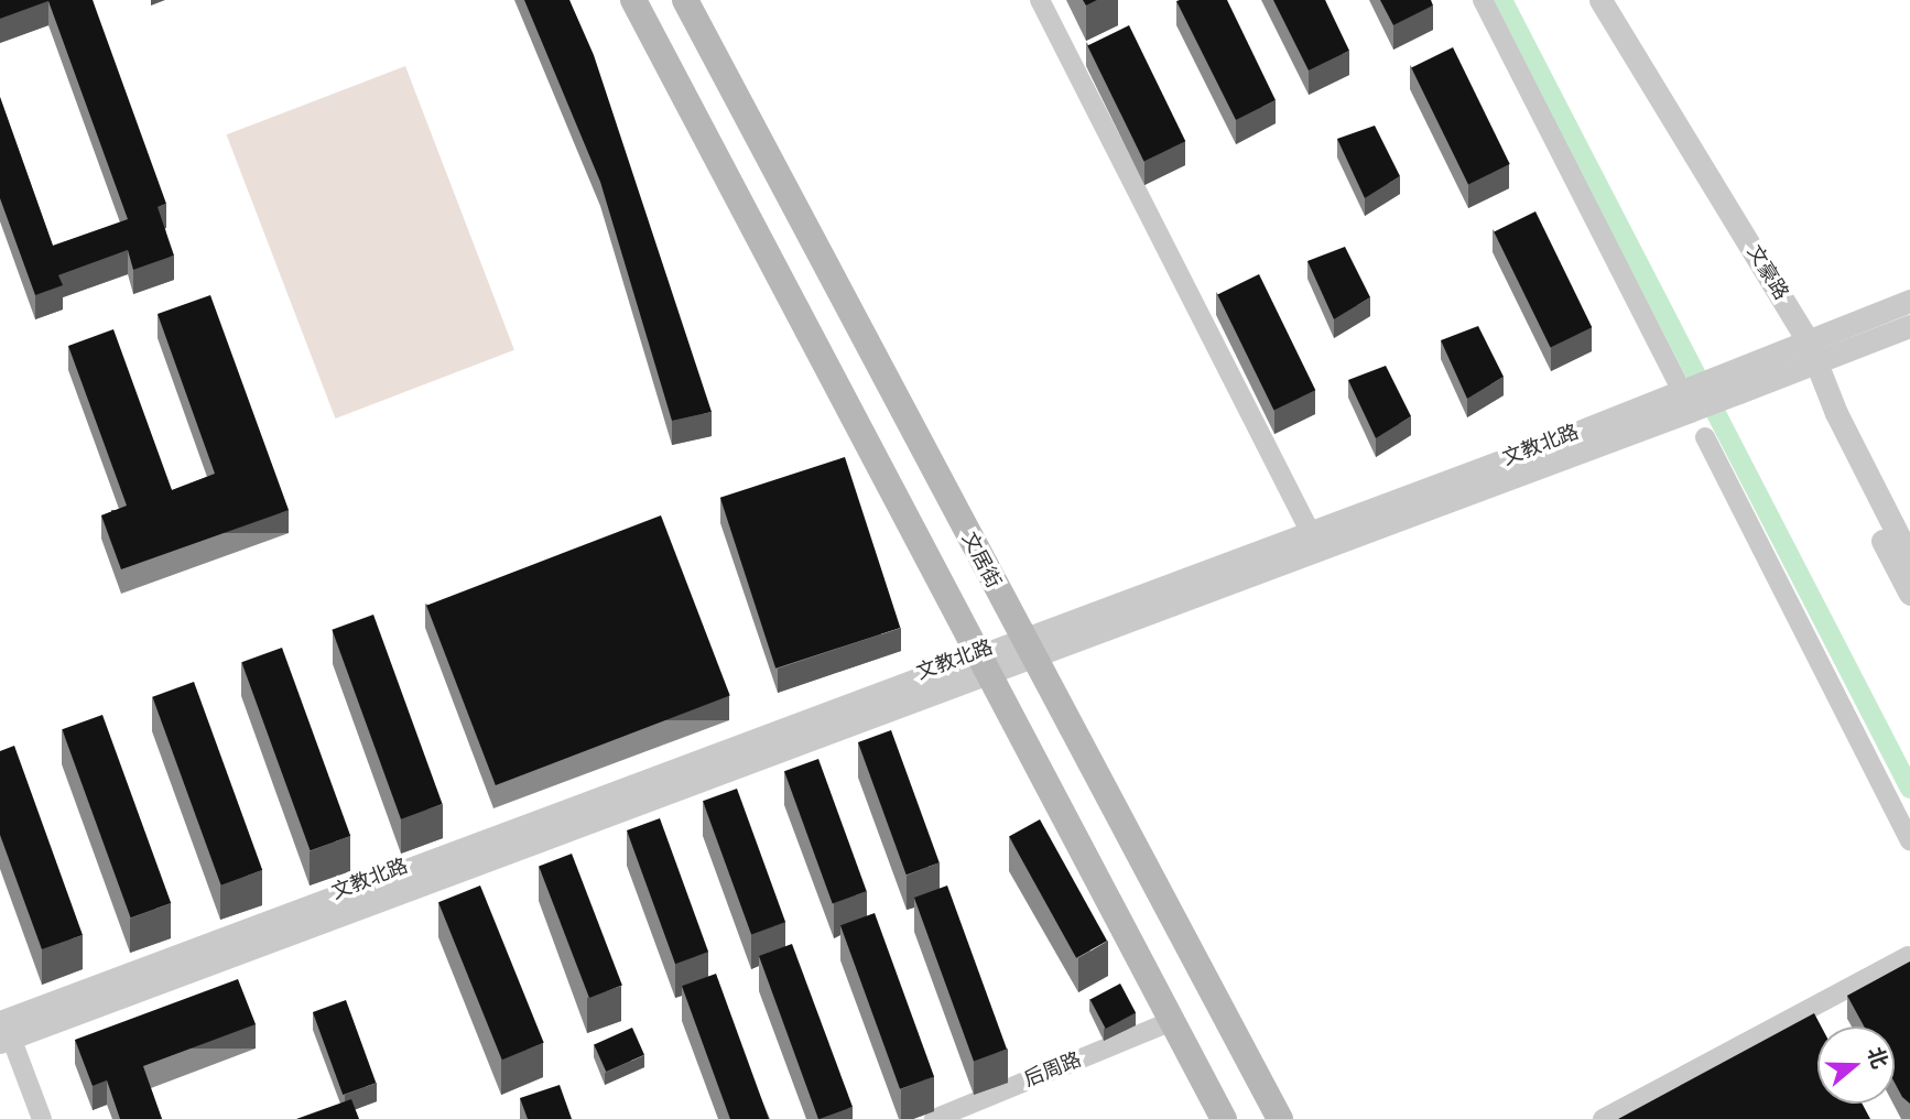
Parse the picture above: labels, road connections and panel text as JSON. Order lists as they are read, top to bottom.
{
  "streets": {
    "main road": ["文居街"],
    "street": ["文豪路", "文教北路", "后周路"]
  },
  "crossings": [
    ["文豪路", "文教北路"],
    ["文教北路", "文居街"]
  ],
  "north": "right"
}
